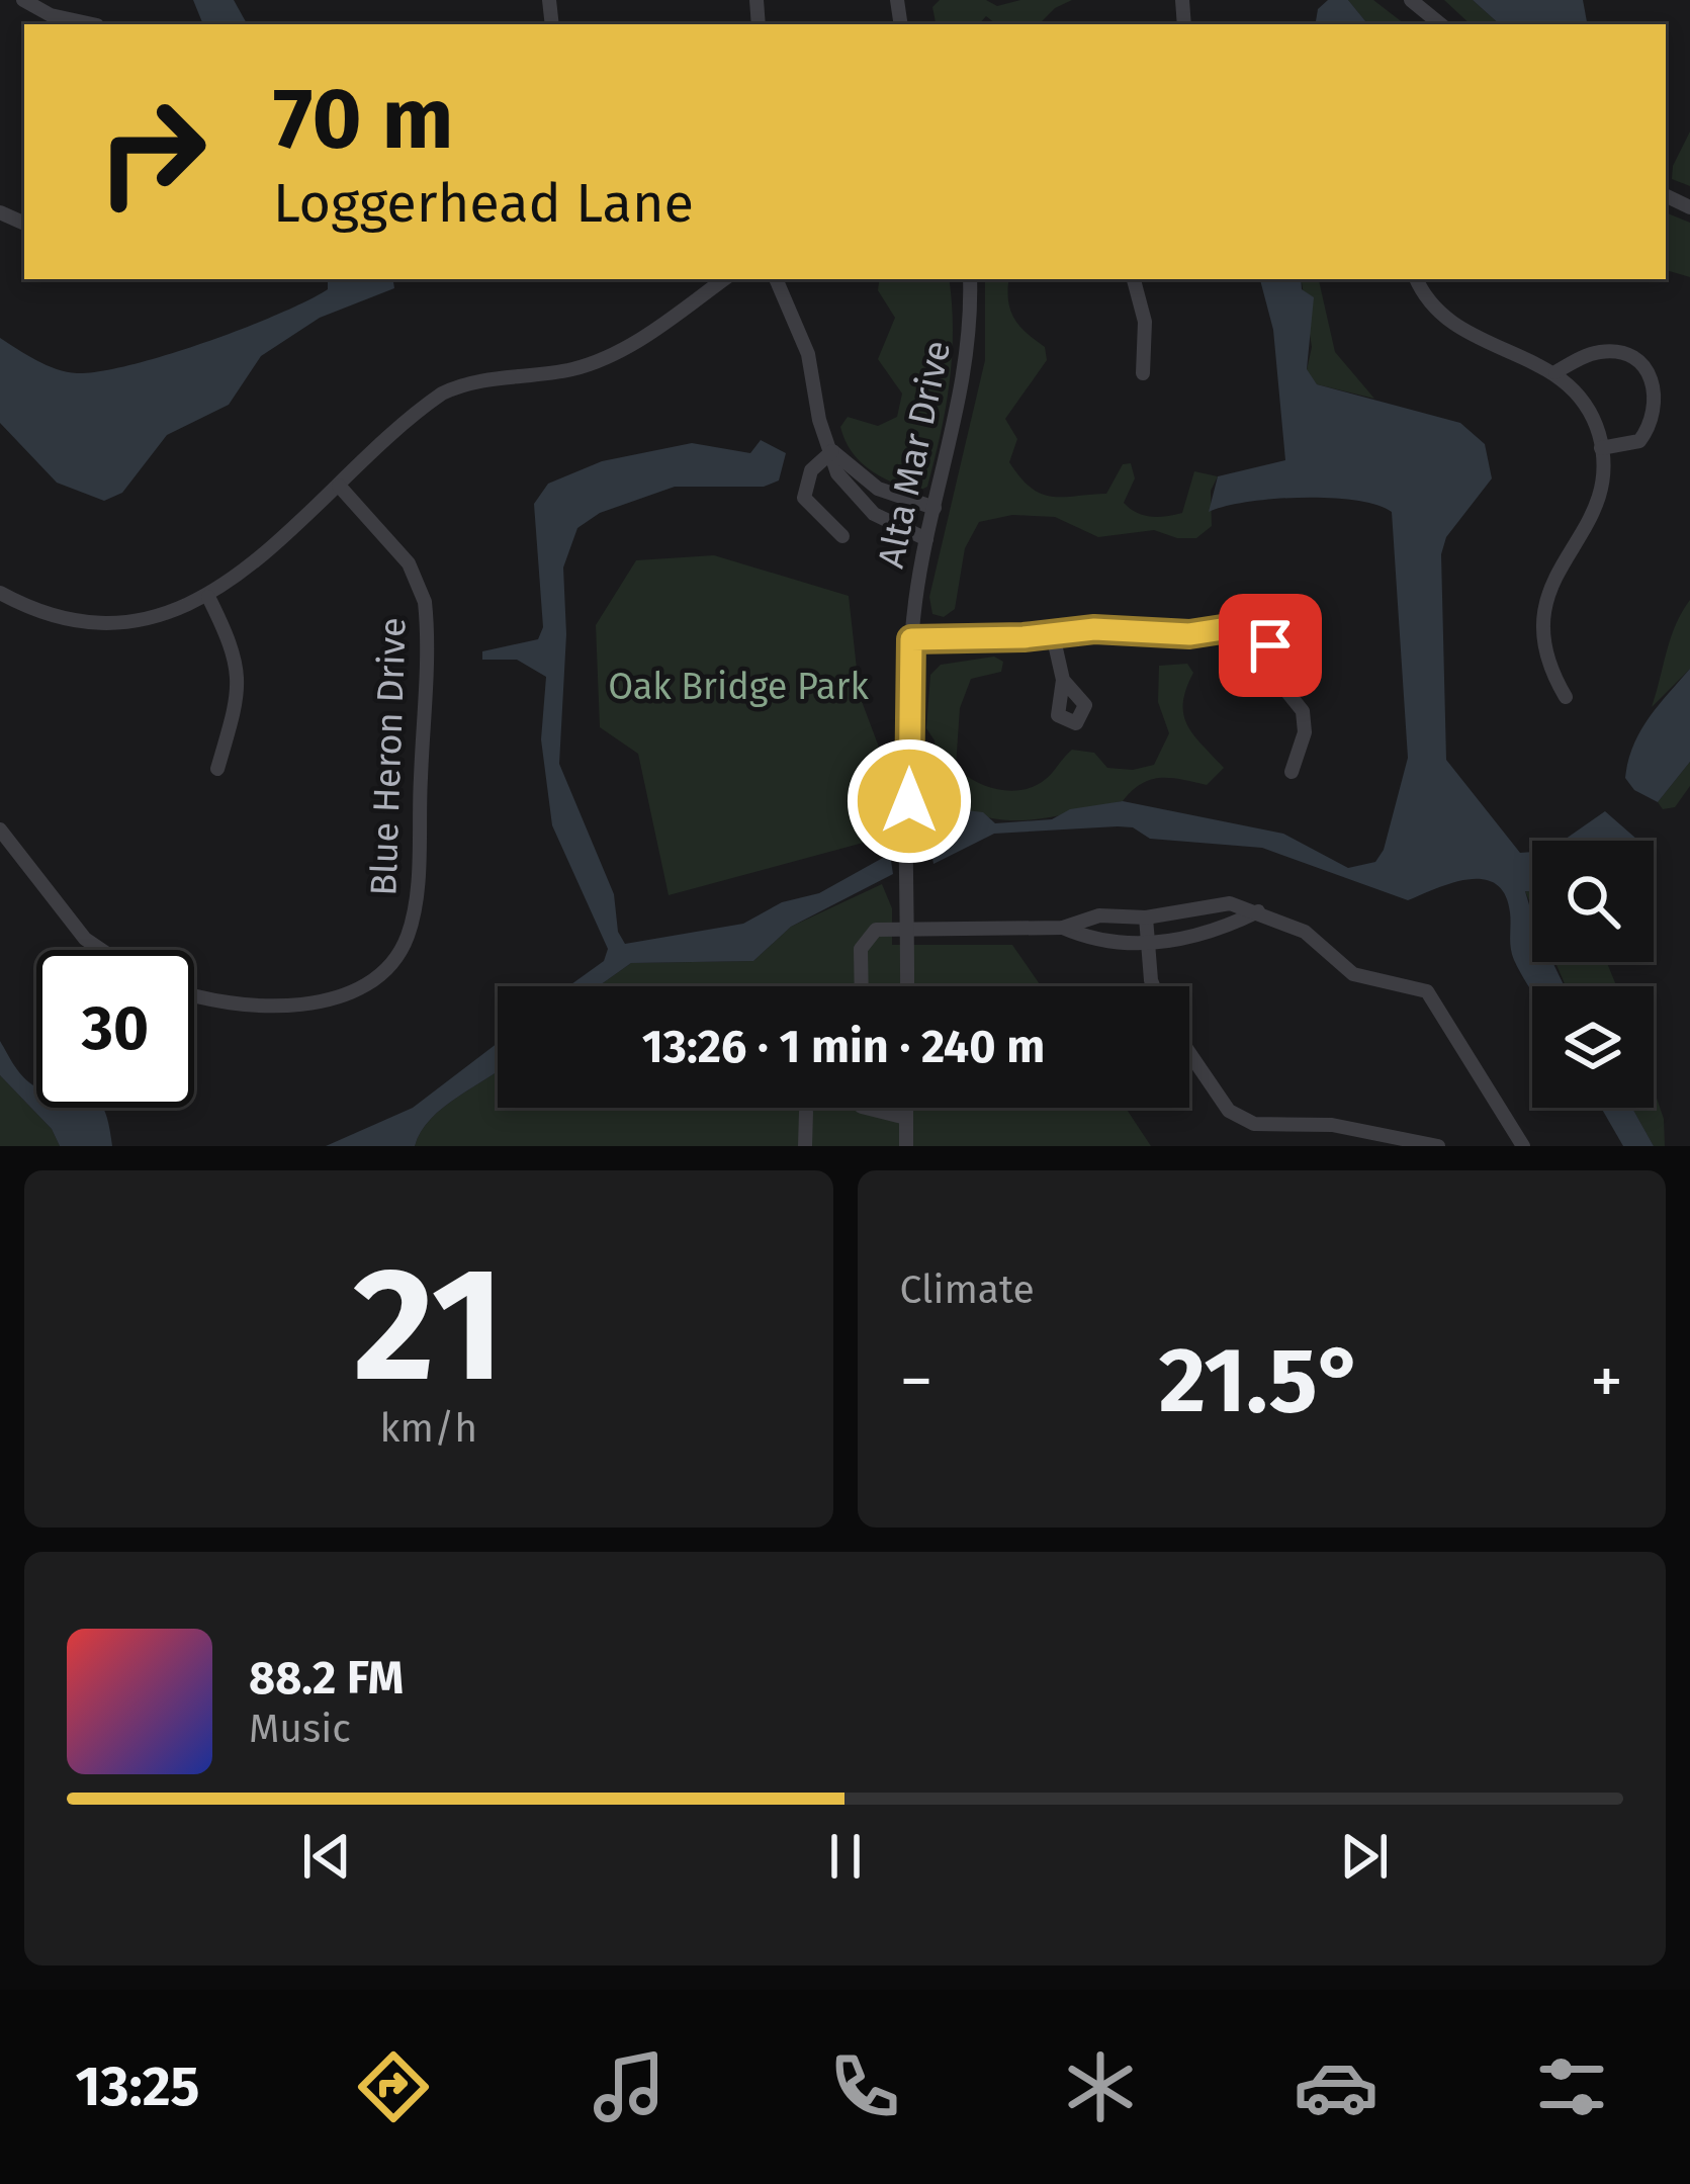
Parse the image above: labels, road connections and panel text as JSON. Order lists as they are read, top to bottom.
{
  "streets": {
    "street": ["Alta Mar Drive", "Blue Heron Drive"]
  },
  "parks": ["Oak Bridge Park"],
  "page": {
    "turn": ["70 m", "Loggerhead Lane"],
    "limit": "30",
    "trip": "13:26 · 1 min · 240 m",
    "tile": [
      ["21", "km/h"],
      "Climate"
    ],
    "heat": ["−", "21.5°", "+"],
    "song": ["88.2 FM", "Music"],
    "tabs": "13:25"
  }
}
